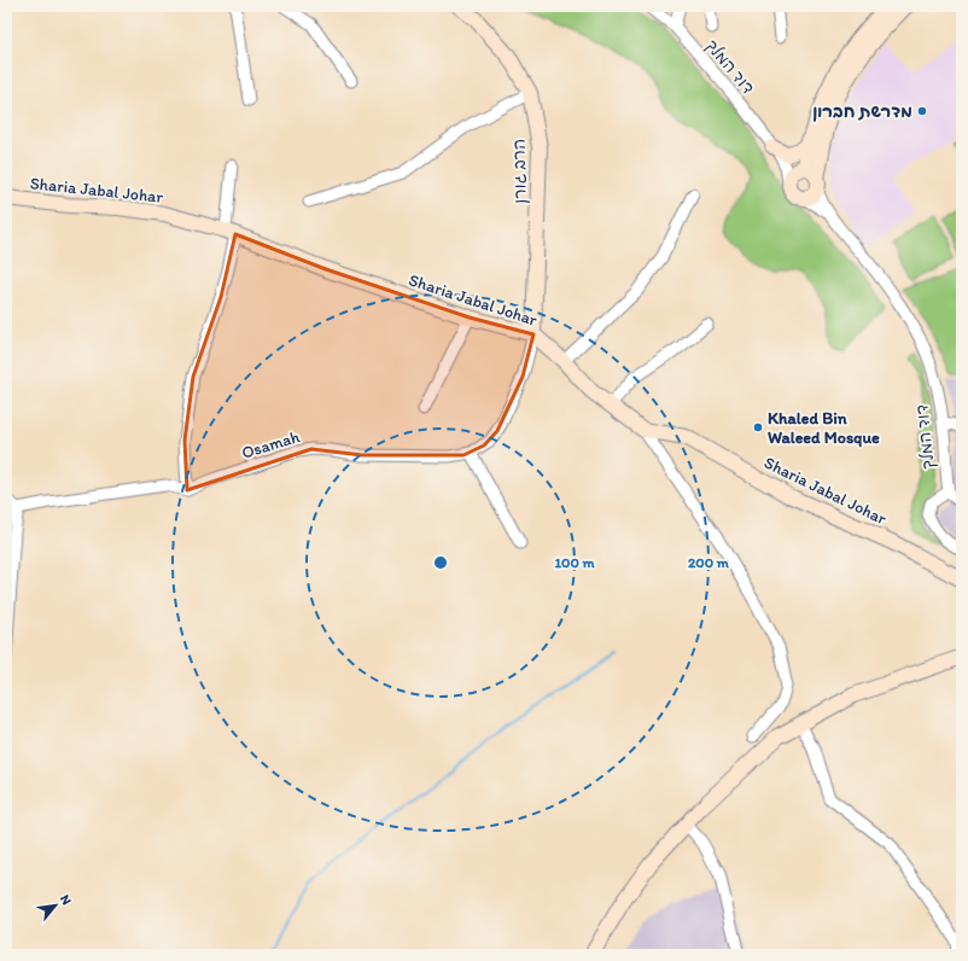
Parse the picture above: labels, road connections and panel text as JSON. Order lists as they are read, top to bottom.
{
  "streets": {
    "street": [
      "דוד המלך",
      "הרב גורן",
      "Sharia Jabal Johar",
      "Osamah"
    ]
  },
  "crossings": [
    ["הרב גורן", "Sharia Jabal Johar"],
    ["הרב גורן", "Osamah"],
    ["Sharia Jabal Johar", "Osamah"]
  ],
  "places": ["מדרשת חברון", "Khaled Bin Waleed Mosque"],
  "north": "top right",
  "rings": ["100 m", "200 m"]
}
